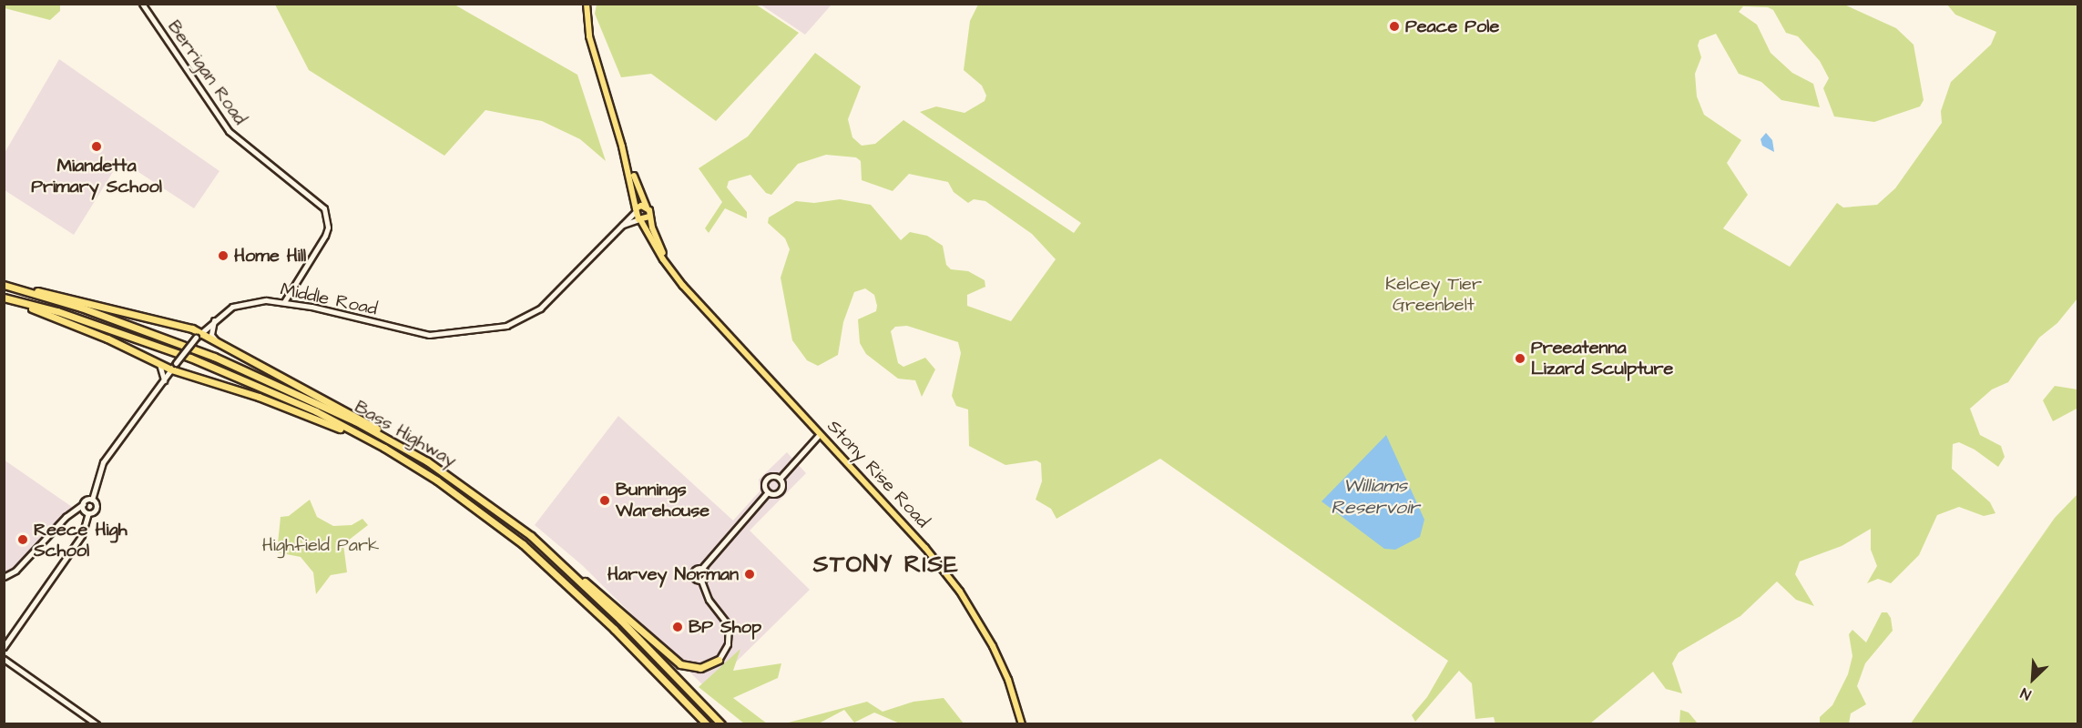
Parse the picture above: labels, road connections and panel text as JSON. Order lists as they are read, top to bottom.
{
  "streets": {
    "highway": ["Bass Highway"],
    "main road": ["Berrigan Road", "Middle Road", "Stony Rise Road"]
  },
  "crossings": [
    ["Berrigan Road", "Middle Road"],
    ["Middle Road", "Stony Rise Road"]
  ],
  "districts": ["STONY RISE"],
  "water": ["Williams Reservoir"],
  "parks": ["Kelcey Tier Greenbelt", "Highfield Park"],
  "places": [
    "Peace Pole",
    "Miandetta Primary School",
    "Home Hill",
    "Preeatenna Lizard Sculpture",
    "Bunnings Warehouse",
    "Reece High School",
    "Harvey Norman",
    "BP Shop"
  ],
  "north": "bottom left"
}
